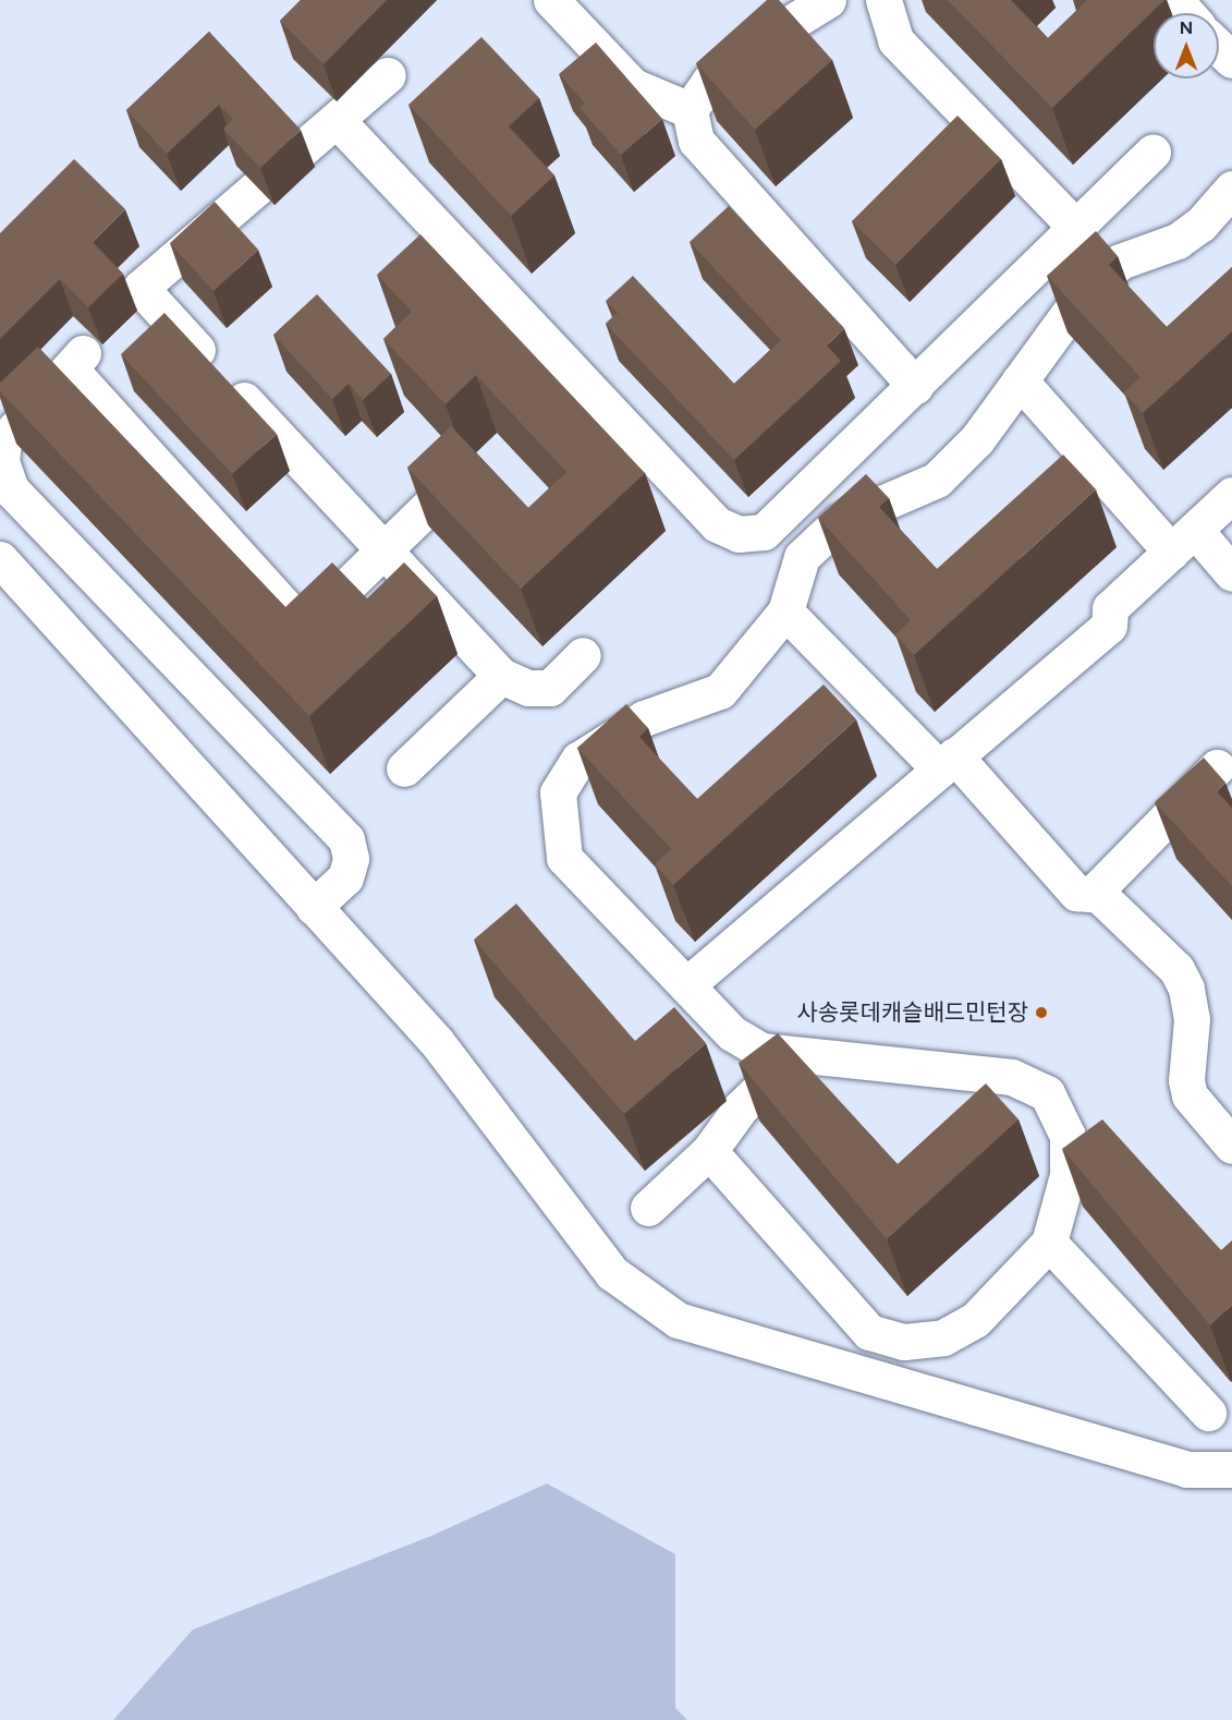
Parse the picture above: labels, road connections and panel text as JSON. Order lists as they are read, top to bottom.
{
  "places": ["사송롯데캐슬배드민턴장"],
  "north": "top"
}
